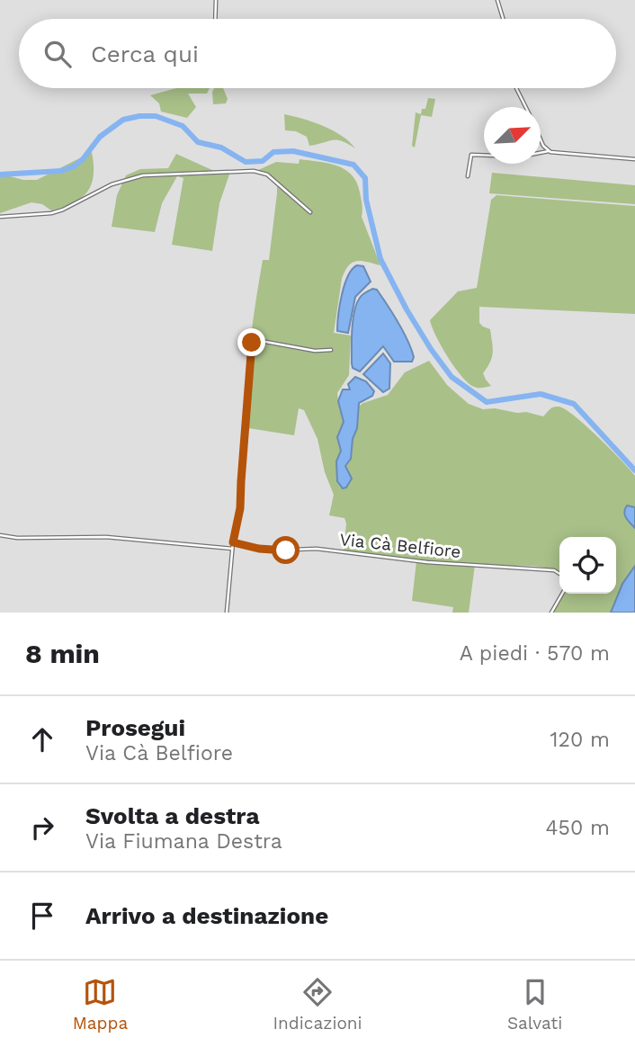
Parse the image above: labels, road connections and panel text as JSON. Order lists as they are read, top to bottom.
{
  "streets": {
    "street": ["Via Cà Belfiore"]
  },
  "north": "top right",
  "page": {
    "search": "Cerca qui",
    "heading": ["8 min", "A piedi · 570 m"],
    "list": [
      ["Prosegui", "Via Cà Belfiore", "120 m"],
      ["Svolta a destra", "Via Fiumana Destra", "450 m"],
      "Arrivo a destinazione"
    ],
    "nav": ["Mappa", "Indicazioni", "Salvati"]
  }
}
